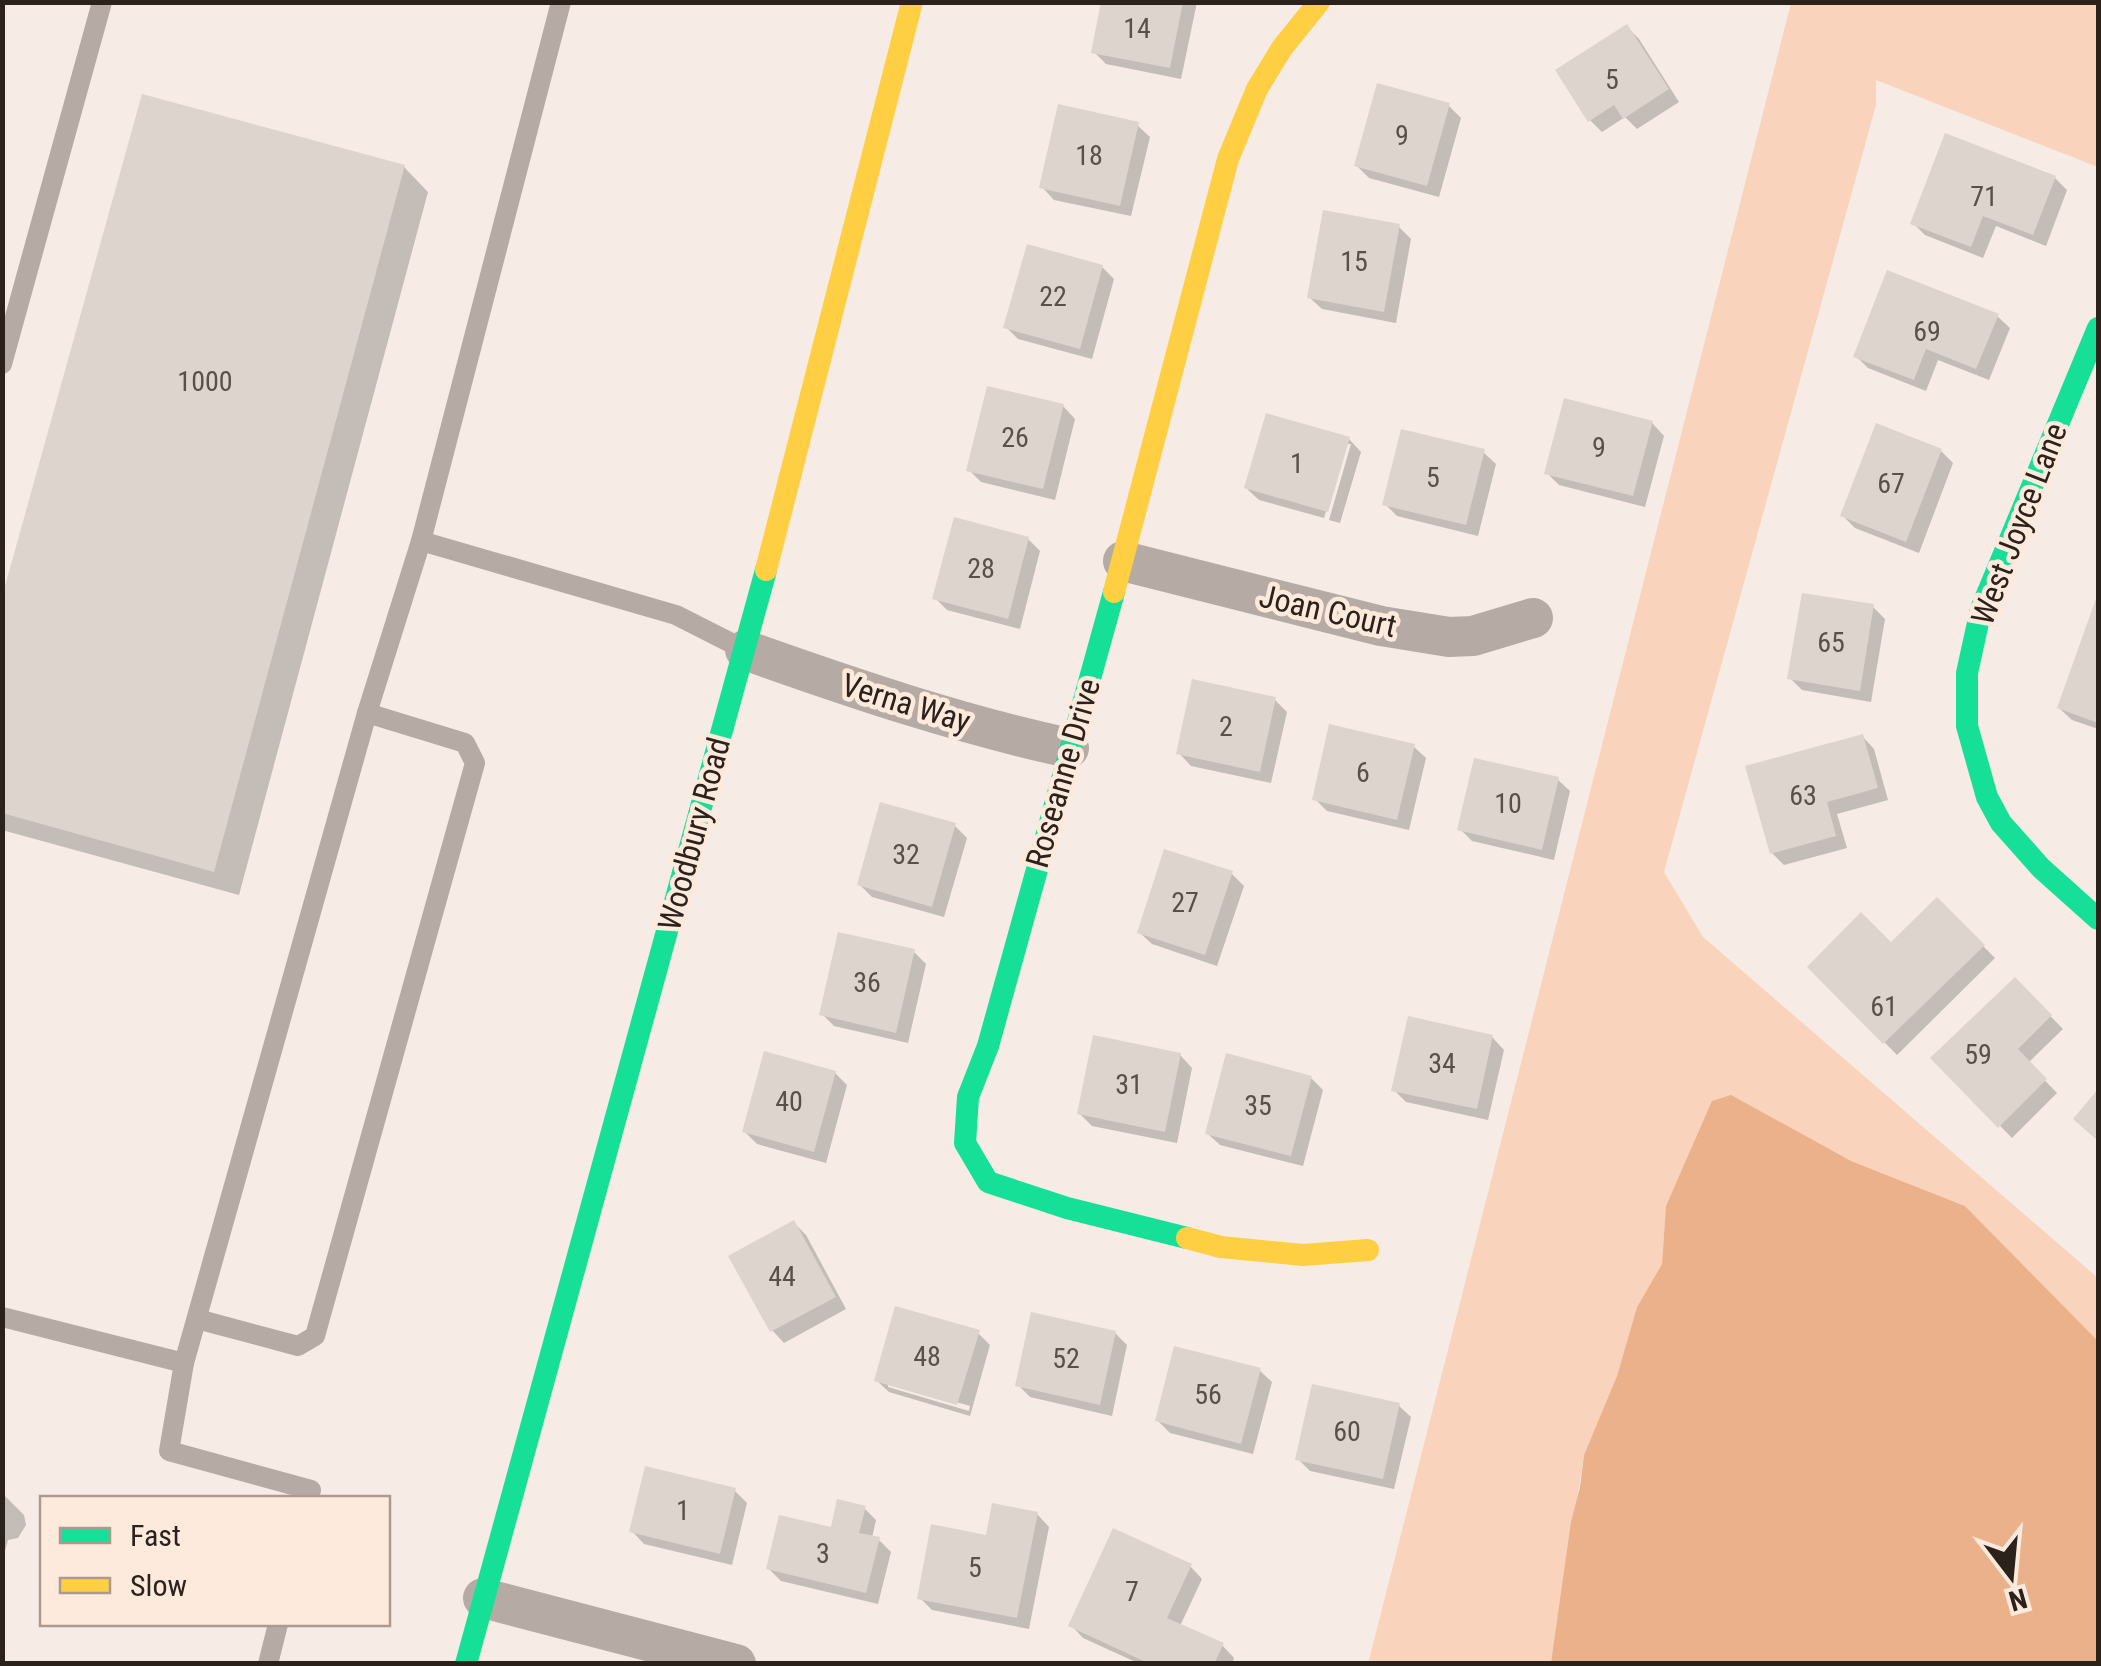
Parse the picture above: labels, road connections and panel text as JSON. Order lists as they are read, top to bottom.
{
  "streets": {
    "street": [
      "West Joyce Lane",
      "Joan Court",
      "Verna Way",
      "Roseanne Drive",
      "Woodbury Road"
    ]
  },
  "crossings": [
    ["Joan Court", "Roseanne Drive"],
    ["Verna Way", "Roseanne Drive"],
    ["Verna Way", "Woodbury Road"]
  ],
  "house_numbers": [
    "14",
    "5",
    "9",
    "18",
    "71",
    "15",
    "22",
    "69",
    "1000",
    "26",
    "9",
    "1",
    "5",
    "67",
    "28",
    "65",
    "2",
    "6",
    "63",
    "10",
    "32",
    "27",
    "36",
    "61",
    "59",
    "34",
    "31",
    "40",
    "35",
    "44",
    "48",
    "52",
    "56",
    "60",
    "1",
    "3",
    "5",
    "7"
  ],
  "legend": ["Fast", "Slow"],
  "north": "bottom"
}
